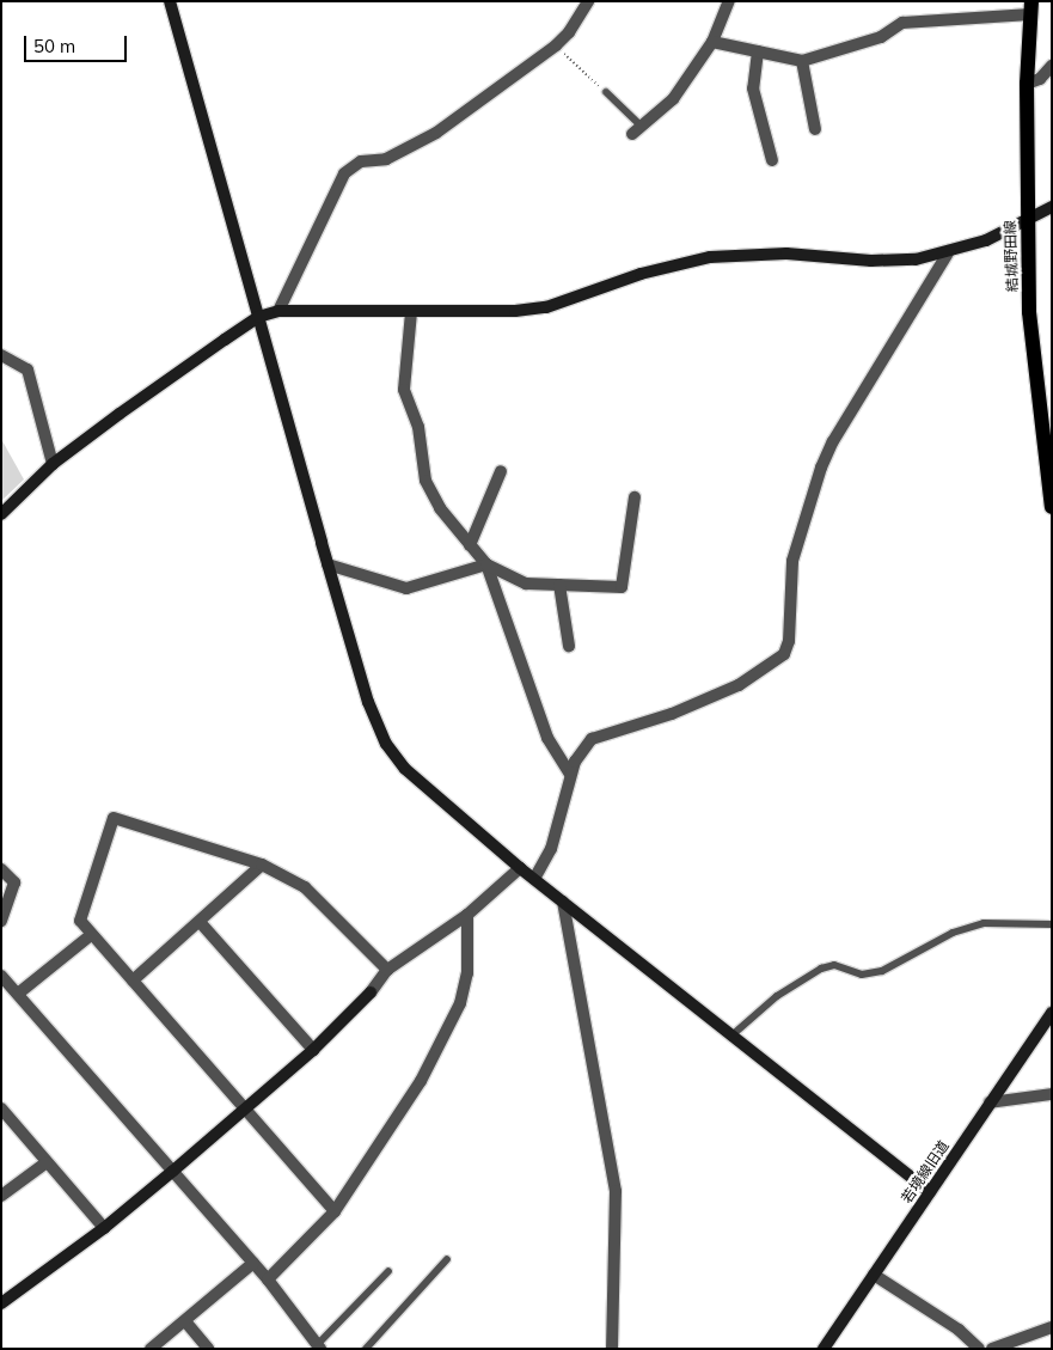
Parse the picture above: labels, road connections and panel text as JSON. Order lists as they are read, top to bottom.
{
  "streets": {
    "main road": ["結城野田線"],
    "street": ["若境線旧道"]
  },
  "scale_bar": "50 m"
}
